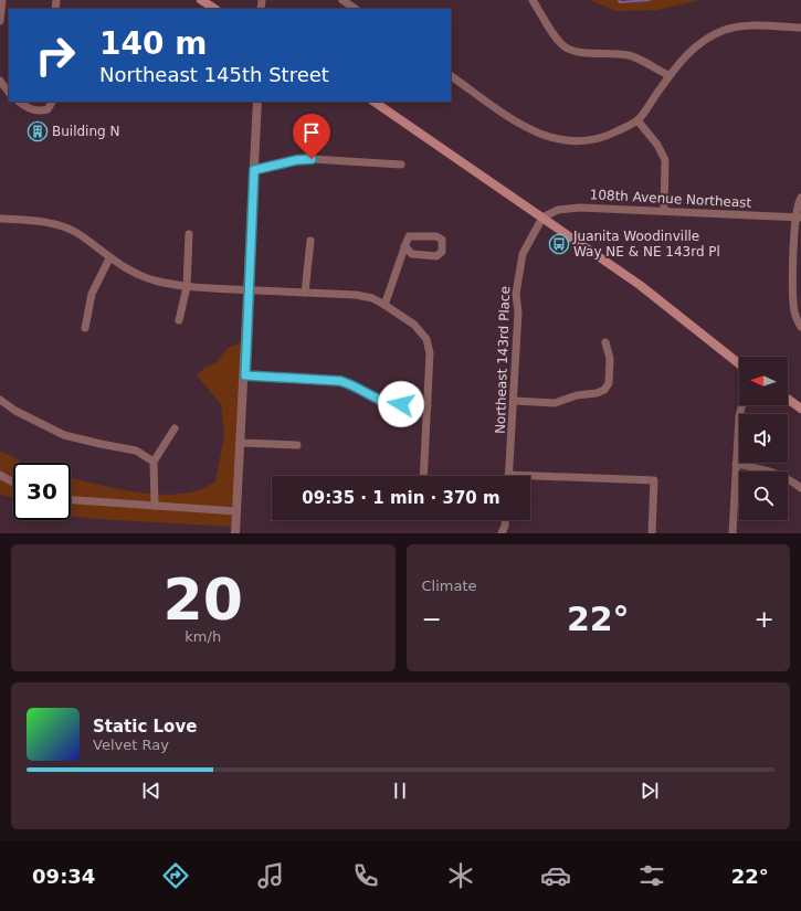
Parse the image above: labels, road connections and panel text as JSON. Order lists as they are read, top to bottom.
{
  "streets": {
    "street": ["108th Avenue Northeast", "Northeast 143rd Place"]
  },
  "crossings": [
    ["108th Avenue Northeast", "Northeast 143rd Place"]
  ],
  "places": {
    "building": ["Building N"],
    "bus stop": ["Juanita Woodinville Way NE & NE 143rd Pl"]
  },
  "north": "left",
  "page": {
    "turn": ["140 m", "Northeast 145th Street"],
    "limit": "30",
    "trip": "09:35 · 1 min · 370 m",
    "tile": [
      ["20", "km/h"],
      "Climate"
    ],
    "heat": ["−", "22°", "+"],
    "song": ["Static Love", "Velvet Ray"],
    "tabs": ["09:34", "22°"]
  }
}
